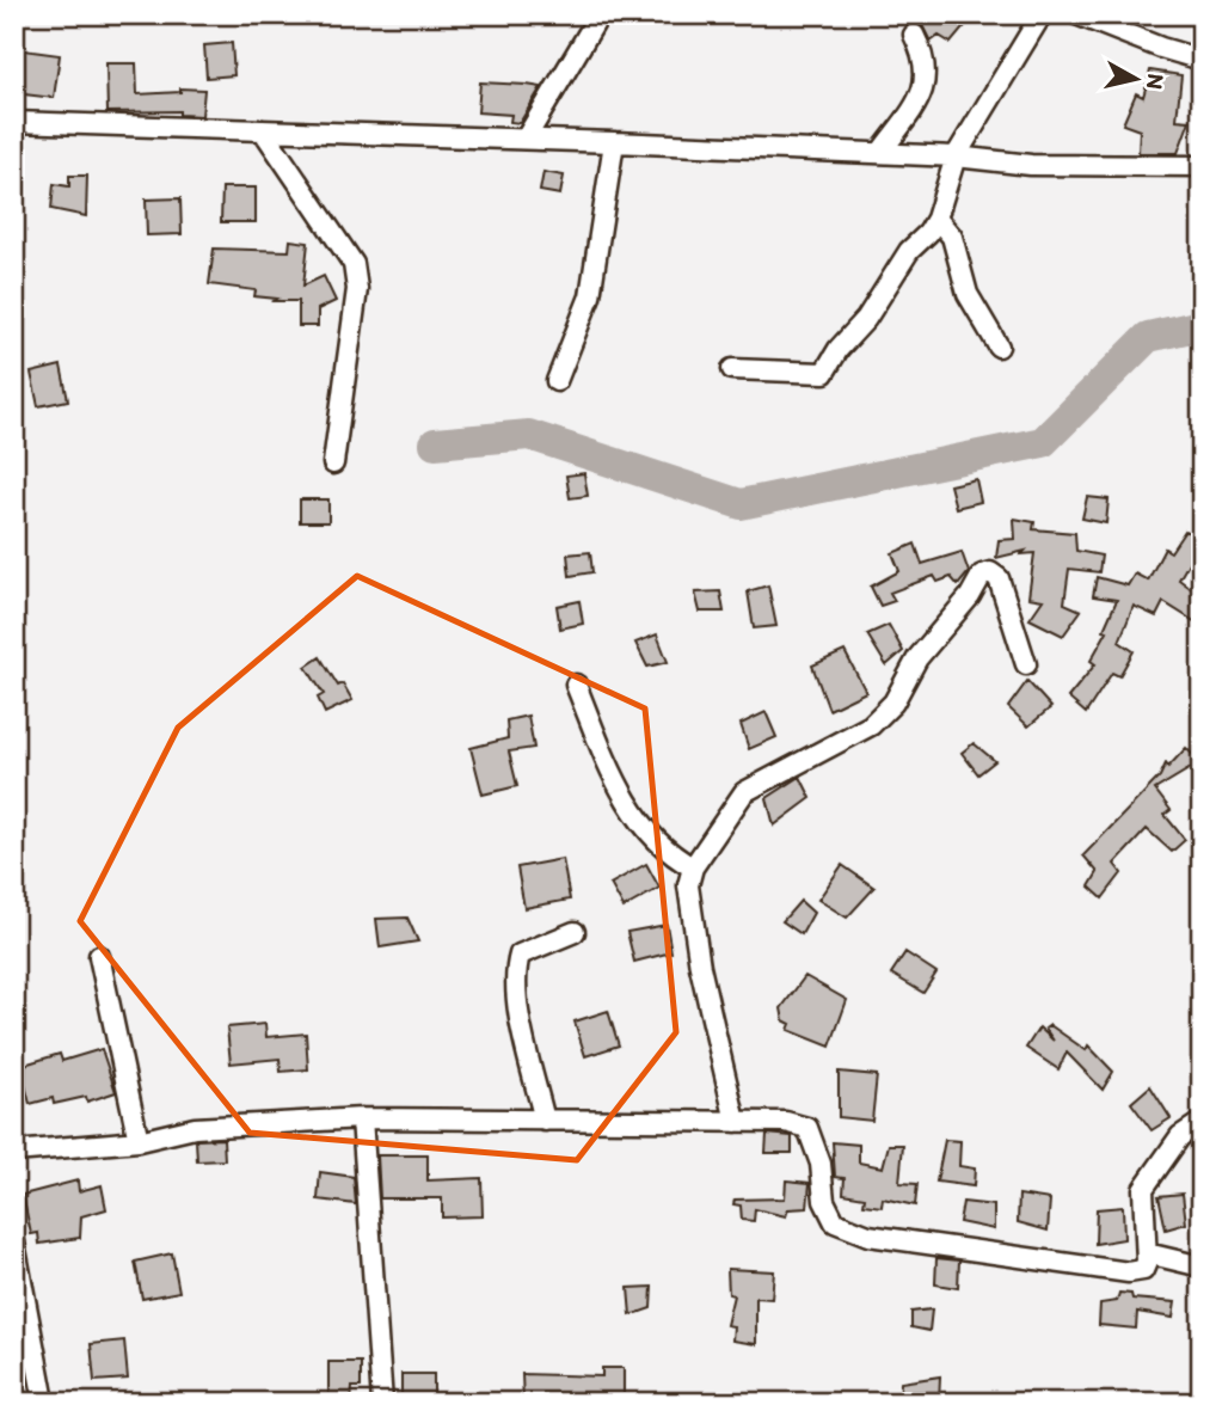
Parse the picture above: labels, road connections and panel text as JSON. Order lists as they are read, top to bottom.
{
  "north": "right"
}
